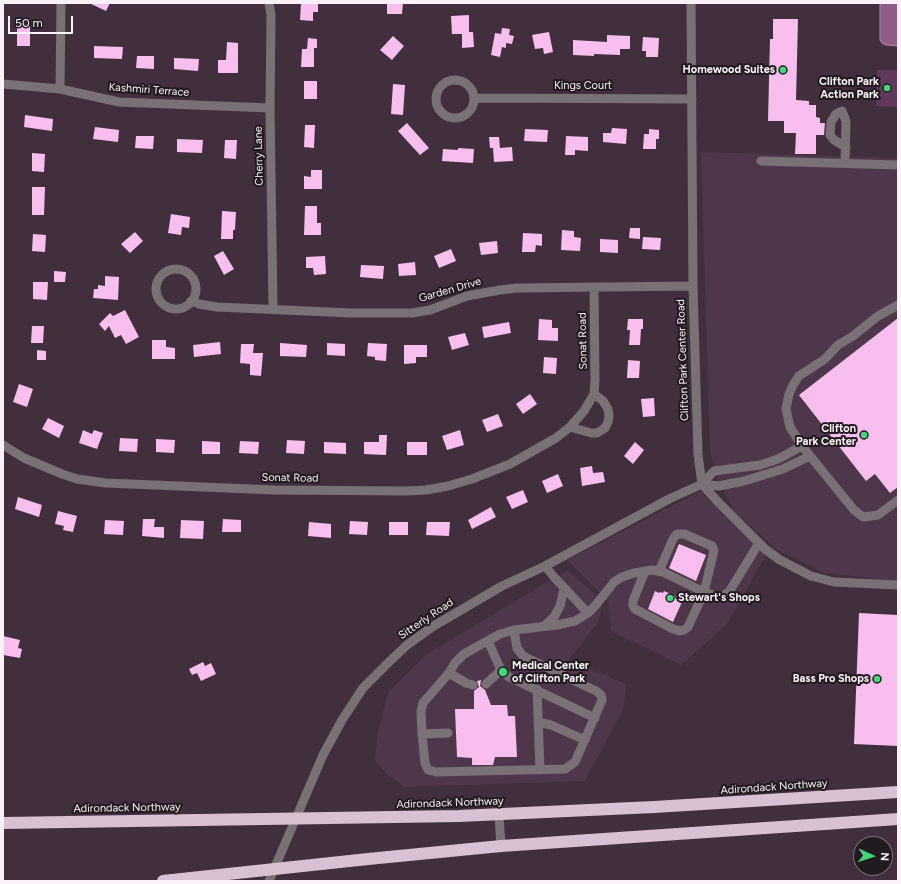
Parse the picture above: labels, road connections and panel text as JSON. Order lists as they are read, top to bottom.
{
  "streets": {
    "highway": ["Adirondack Northway"],
    "street": [
      "Kings Court",
      "Kashmiri Terrace",
      "Cherry Lane",
      "Garden Drive",
      "Sonat Road",
      "Clifton Park Center Road",
      "Sitterly Road"
    ]
  },
  "crossings": [
    ["Kings Court", "Clifton Park Center Road"],
    ["Kashmiri Terrace", "Cherry Lane"],
    ["Cherry Lane", "Garden Drive"],
    ["Garden Drive", "Sonat Road"],
    ["Garden Drive", "Clifton Park Center Road"],
    ["Clifton Park Center Road", "Sitterly Road"]
  ],
  "places": [
    "Homewood Suites",
    "Clifton Park Action Park",
    "Clifton Park Center",
    "Stewart's Shops",
    "Medical Center of Clifton Park",
    "Bass Pro Shops"
  ],
  "scale_bar": "50 m",
  "north": "right"
}
